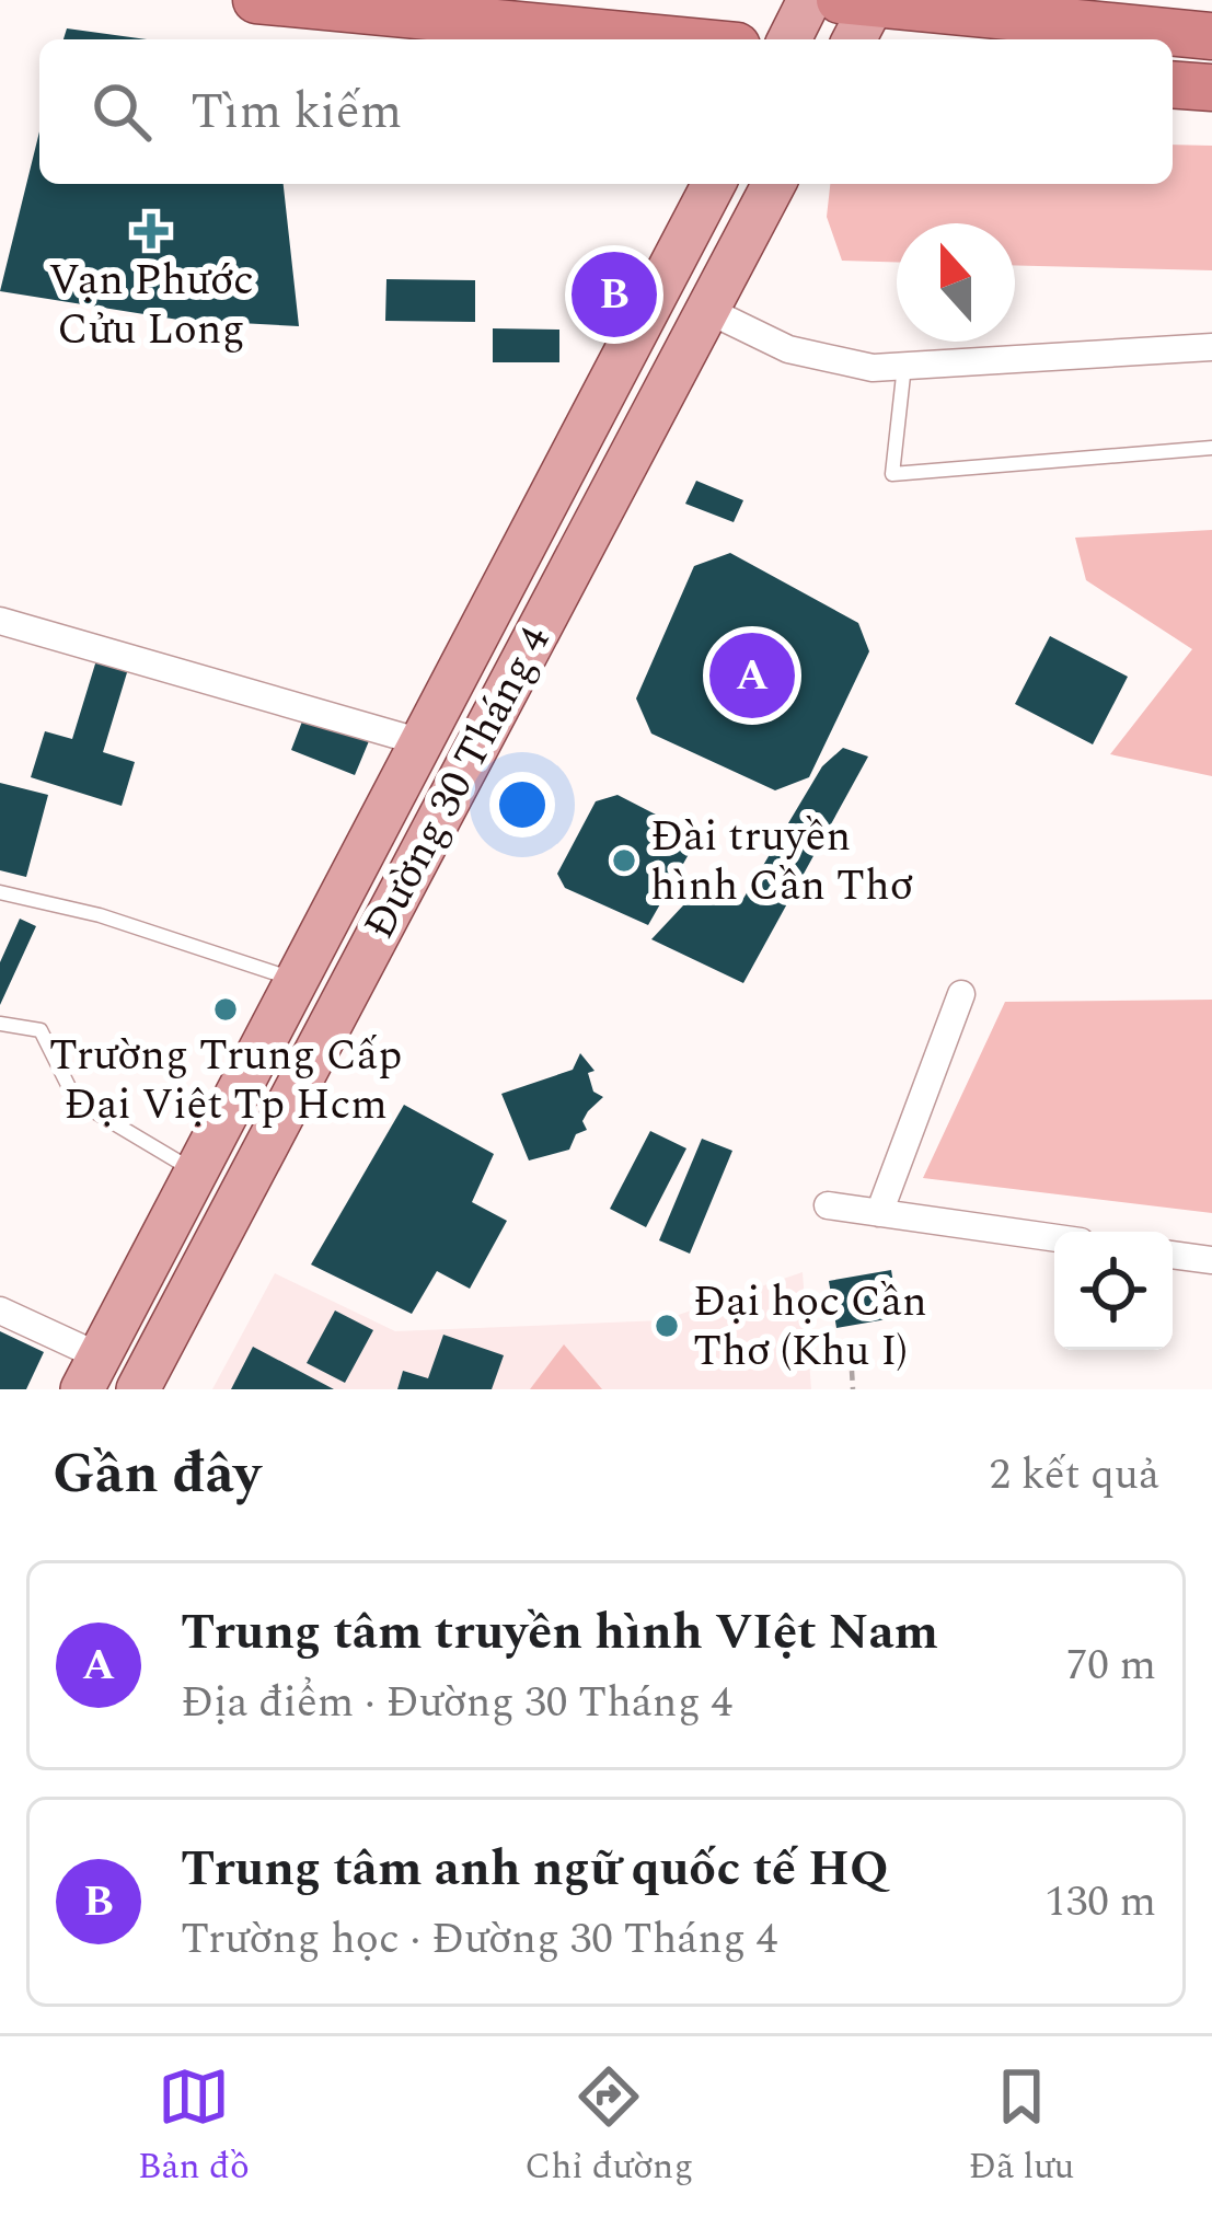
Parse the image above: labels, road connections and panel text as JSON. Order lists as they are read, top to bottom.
{
  "streets": {
    "main road": ["Đường 30 Tháng 4"]
  },
  "places": {
    "health": ["Vạn Phước Cửu Long"],
    "other": ["Đài truyền hình Cần Thơ", "Trường Trung Cấp Đại Việt Tp Hcm", "Đại học Cần Thơ (Khu I)"]
  },
  "north": "top",
  "page": {
    "search": "Tìm kiếm",
    "pins": ["B", "A"],
    "heading": ["Gần đây", "2 kết quả"],
    "list": [
      {
        "mark": "A",
        "name": "Trung tâm truyền hình VIệt Nam",
        "note": "Địa điểm · Đường 30 Tháng 4",
        "value": "70 m"
      },
      {
        "mark": "B",
        "name": "Trung tâm anh ngữ quốc tế HQ",
        "note": "Trường học · Đường 30 Tháng 4",
        "value": "130 m"
      }
    ],
    "nav": ["Bản đồ", "Chỉ đường", "Đã lưu"]
  }
}
